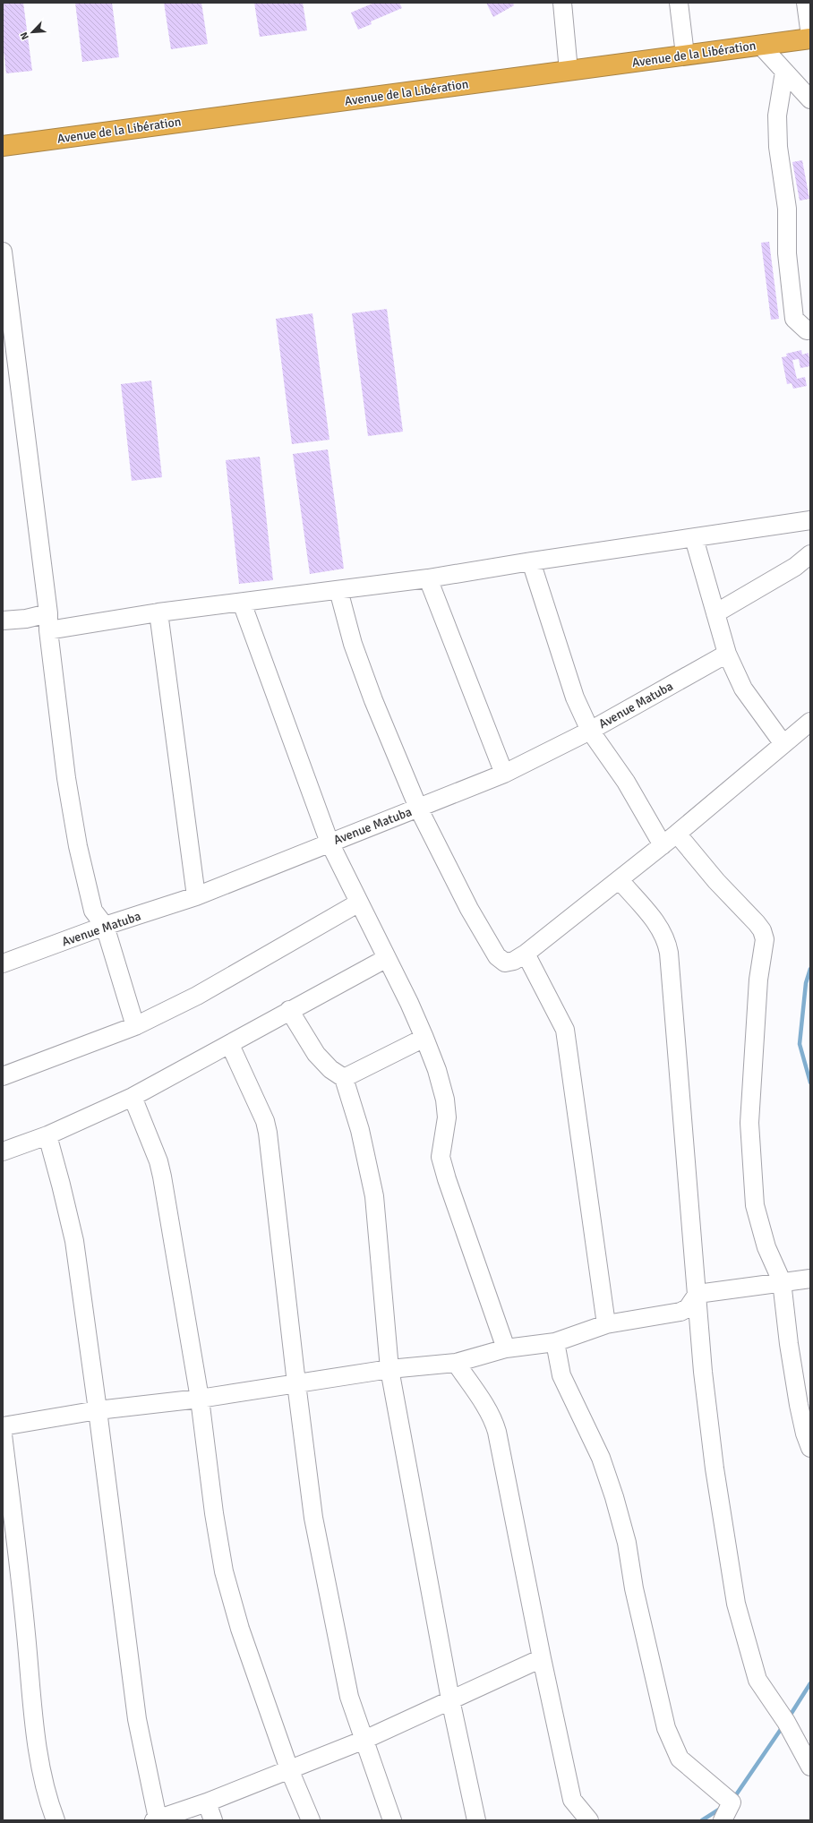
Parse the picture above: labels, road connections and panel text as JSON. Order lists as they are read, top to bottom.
{
  "streets": {
    "highway": ["Avenue de la Libération"],
    "street": ["Avenue Matuba"]
  },
  "north": "bottom left"
}
